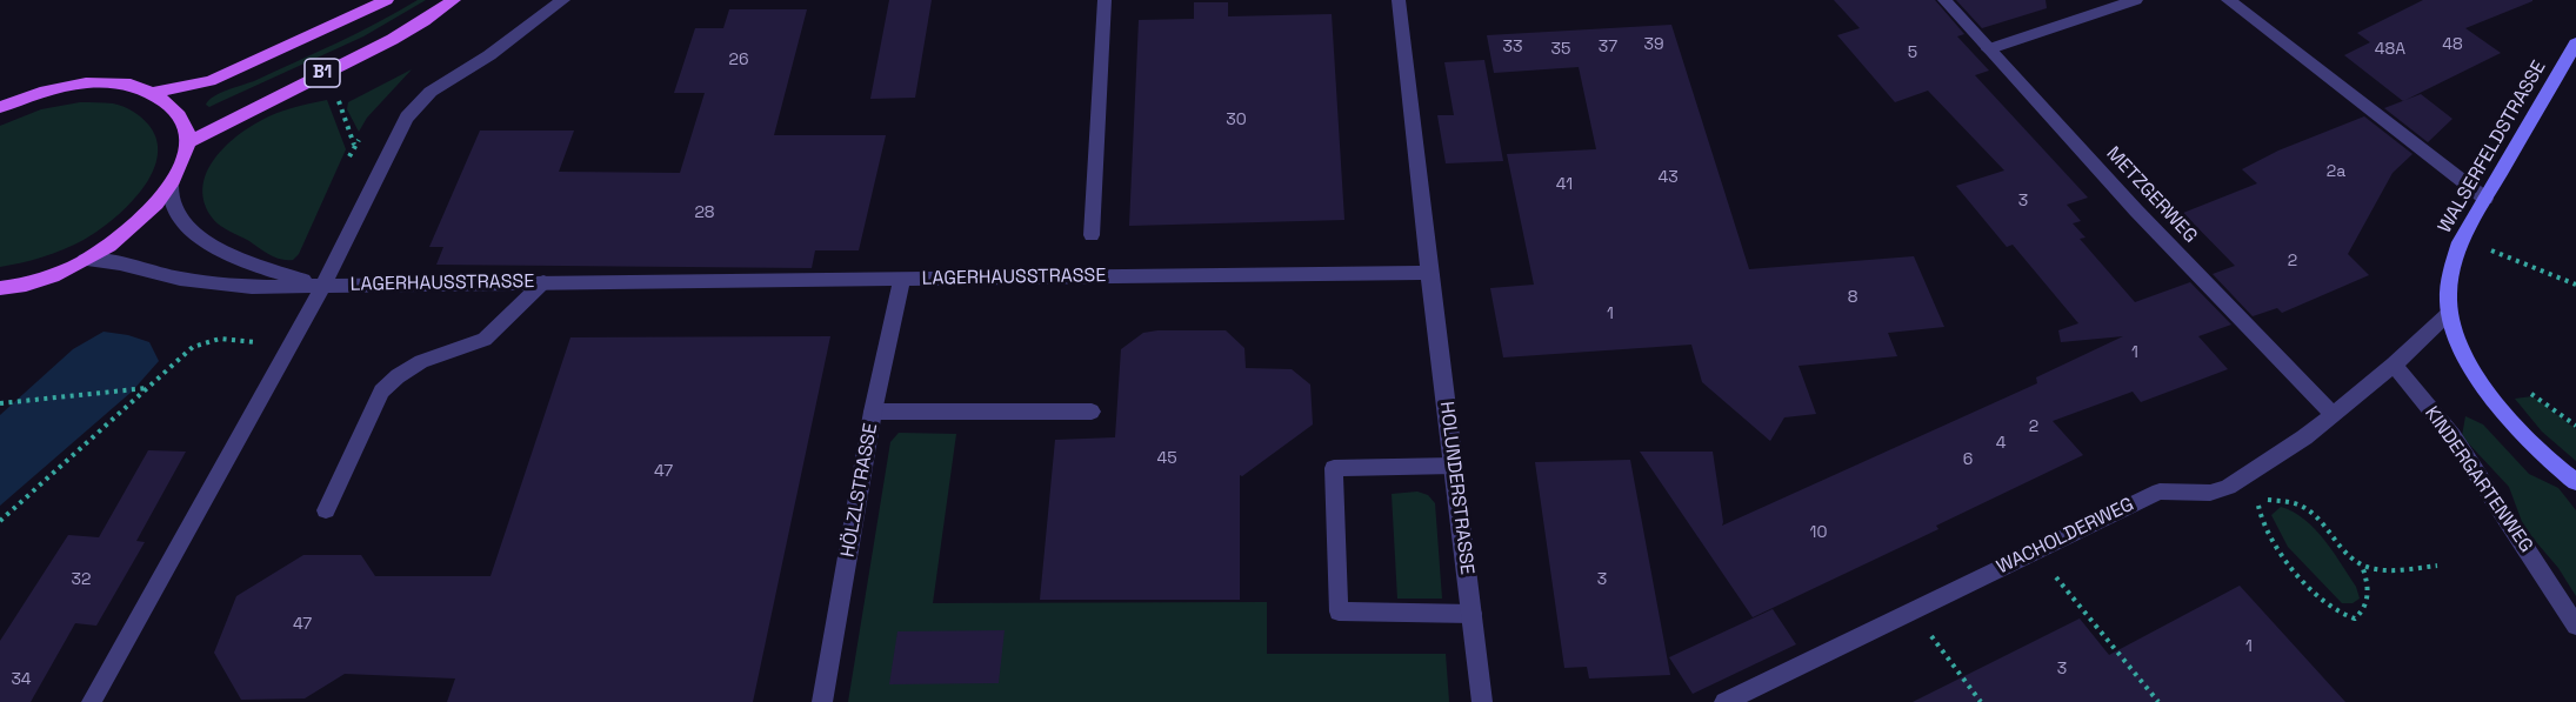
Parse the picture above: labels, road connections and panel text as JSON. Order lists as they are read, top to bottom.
{
  "streets": {
    "main road": ["B1"],
    "street": [
      "WALSERFELDSTRASSE",
      "METZGERWEG",
      "LAGERHAUSSTRASSE",
      "KINDERGARTENWEG",
      "HOLUNDERSTRASSE",
      "HÖLZLSTRASSE",
      "WACHOLDERWEG"
    ]
  },
  "crossings": [
    ["METZGERWEG", "WACHOLDERWEG"],
    ["LAGERHAUSSTRASSE", "HOLUNDERSTRASSE"],
    ["LAGERHAUSSTRASSE", "HÖLZLSTRASSE"],
    ["KINDERGARTENWEG", "WACHOLDERWEG"]
  ],
  "house_numbers": [
    "39",
    "48",
    "33",
    "37",
    "35",
    "48A",
    "5",
    "26",
    "30",
    "2a",
    "43",
    "41",
    "3",
    "28",
    "2",
    "8",
    "1",
    "1",
    "2",
    "4",
    "45",
    "6",
    "47",
    "10",
    "32",
    "3",
    "47",
    "1",
    "3",
    "34"
  ]
}
